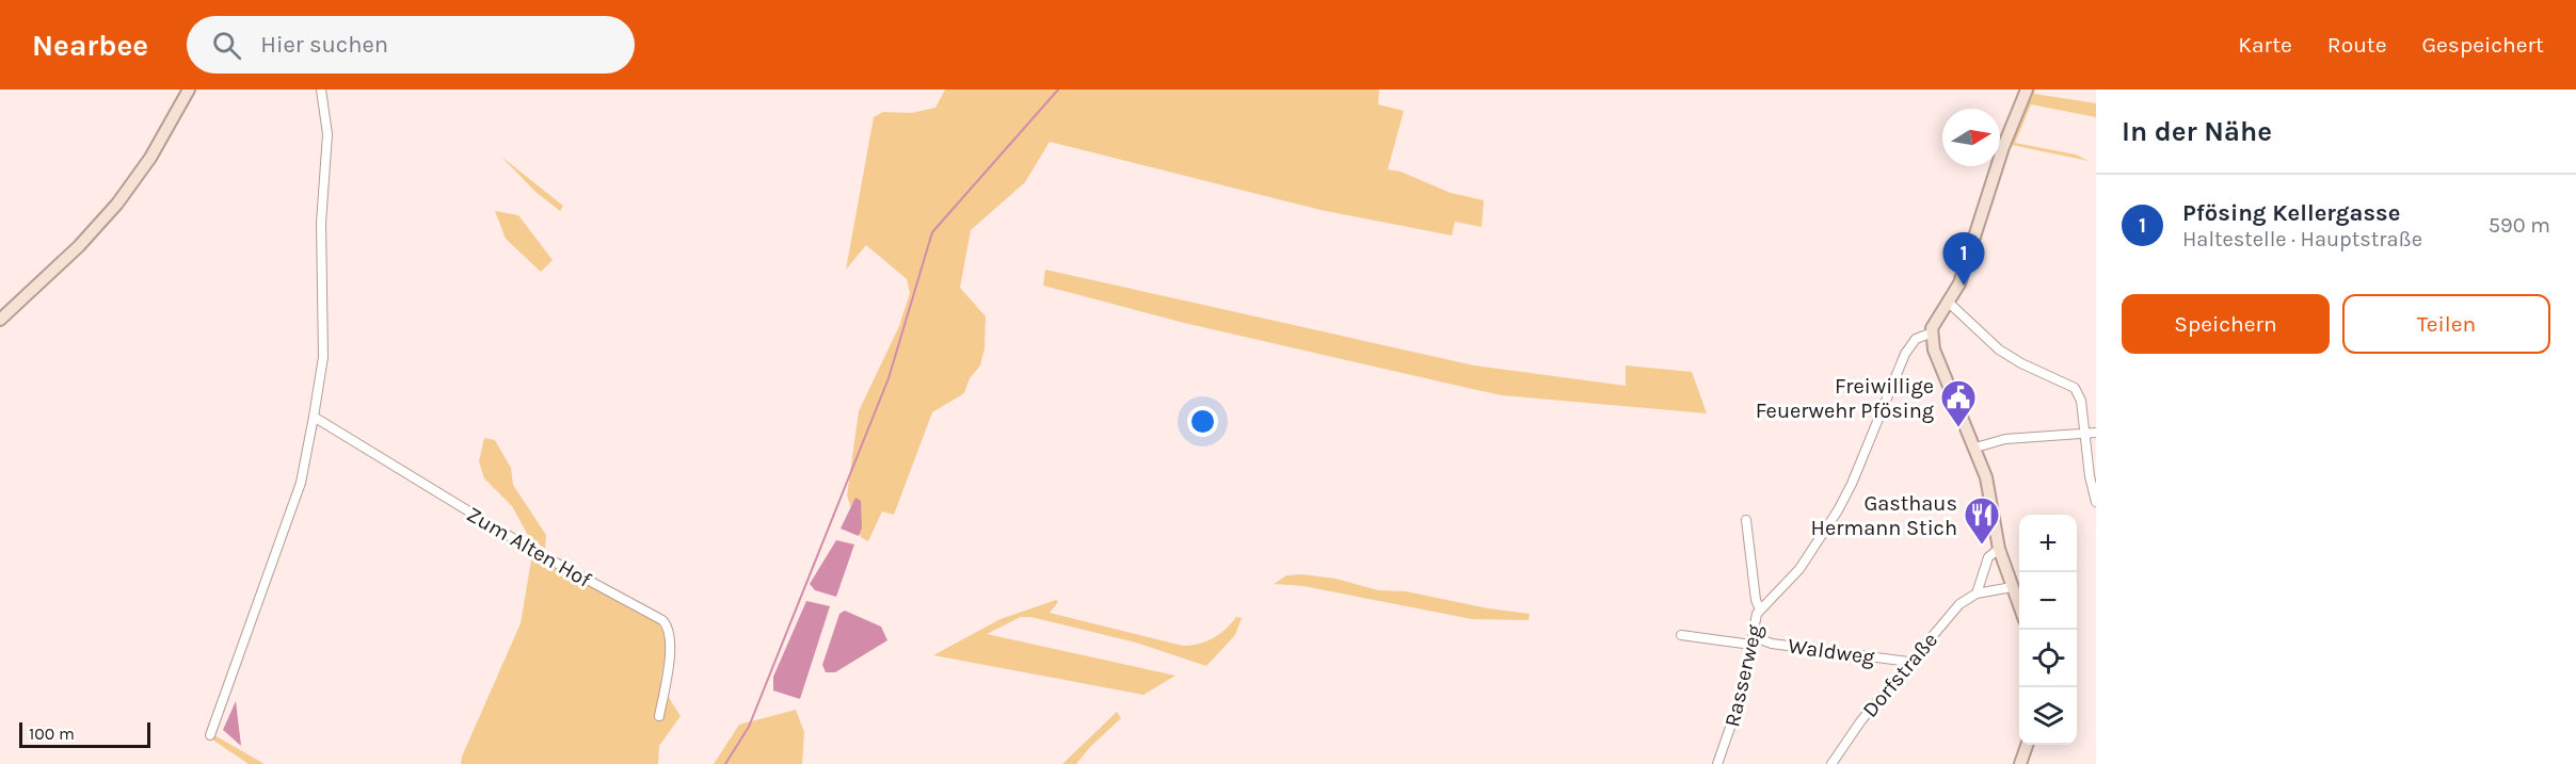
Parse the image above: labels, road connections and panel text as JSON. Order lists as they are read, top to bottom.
{
  "streets": {
    "street": [
      "Zum Alten Hof",
      "Waldweg",
      "Dorfstraße",
      "Rasserweg"
    ]
  },
  "crossings": [
    ["Waldweg", "Dorfstraße"],
    ["Waldweg", "Rasserweg"]
  ],
  "places": {
    "public building": ["Freiwillige Feuerwehr Pfösing"],
    "restaurant": ["Gasthaus Hermann Stich"]
  },
  "scale_bar": "100 m",
  "north": "right",
  "page": {
    "header": "Nearbee",
    "search": "Hier suchen",
    "nav": ["Karte", "Route", "Gespeichert"],
    "heading": "In der Nähe",
    "list": [
      {
        "mark": "1",
        "name": "Pfösing Kellergasse",
        "note": "Haltestelle · Hauptstraße",
        "value": "590 m"
      }
    ],
    "pins": "1",
    "buttons": ["Speichern", "Teilen"],
    "map_buttons": ["+", "−"],
    "scale": "100 m"
  }
}
